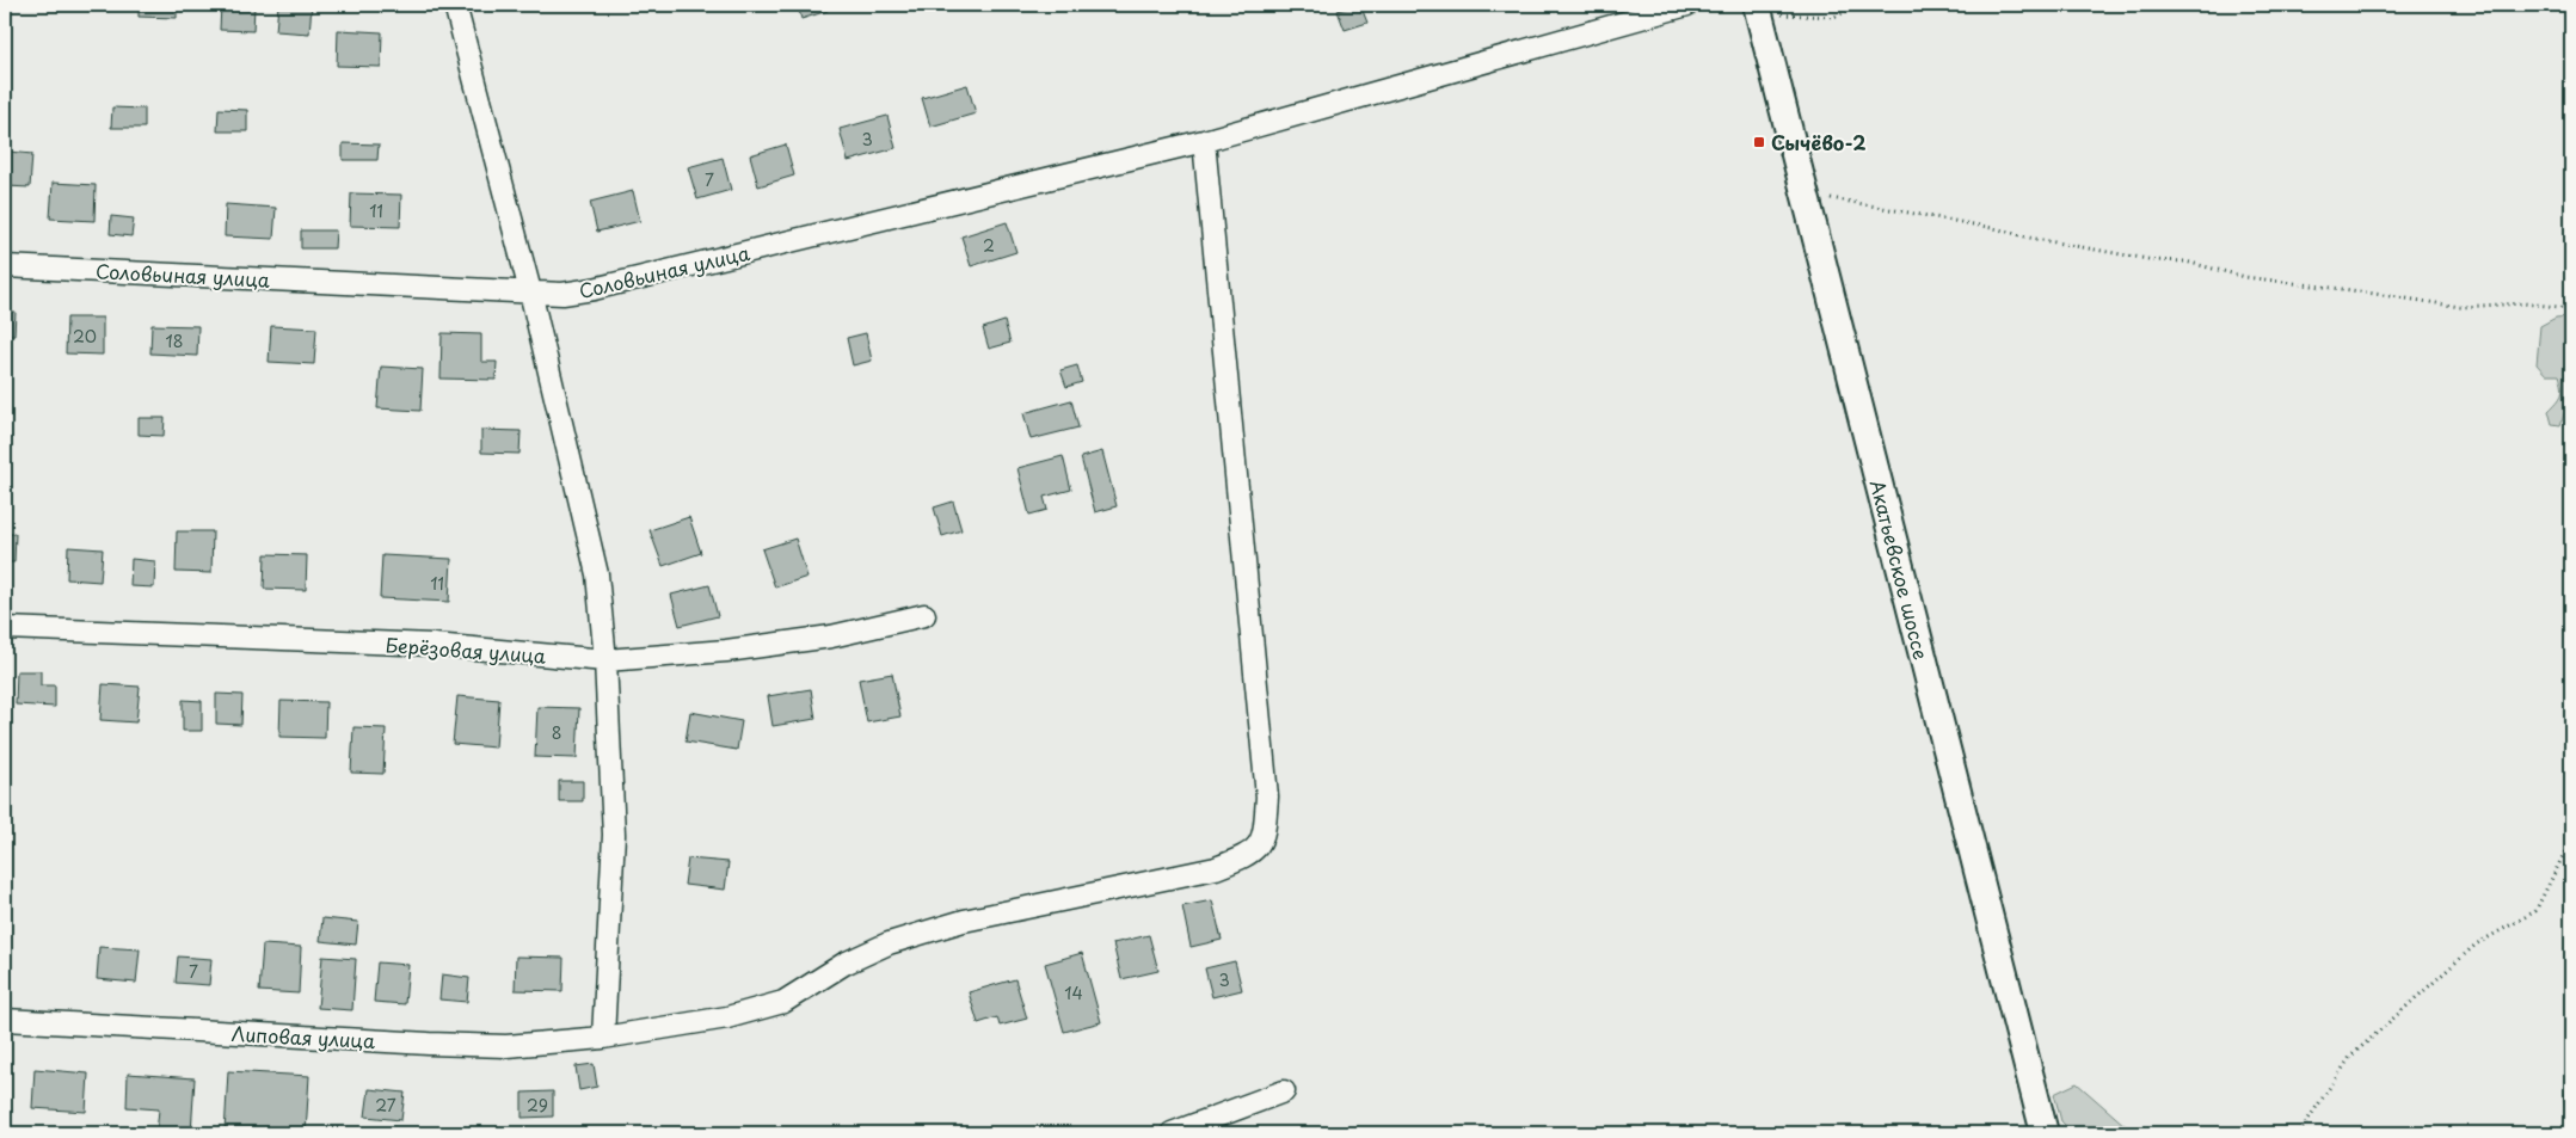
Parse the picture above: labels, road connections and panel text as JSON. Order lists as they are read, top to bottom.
{
  "streets": {
    "street": [
      "Соловьиная улица",
      "Акатьевское шоссе",
      "Берёзовая улица",
      "Липовая улица"
    ]
  },
  "crossings": [
    ["Соловьиная улица", "Липовая улица"]
  ],
  "places": {
    "transit": ["Сычёво-2"]
  },
  "house_numbers": [
    "3",
    "7",
    "11",
    "2",
    "20",
    "18",
    "11",
    "8",
    "7",
    "3",
    "14",
    "27",
    "29"
  ]
}
